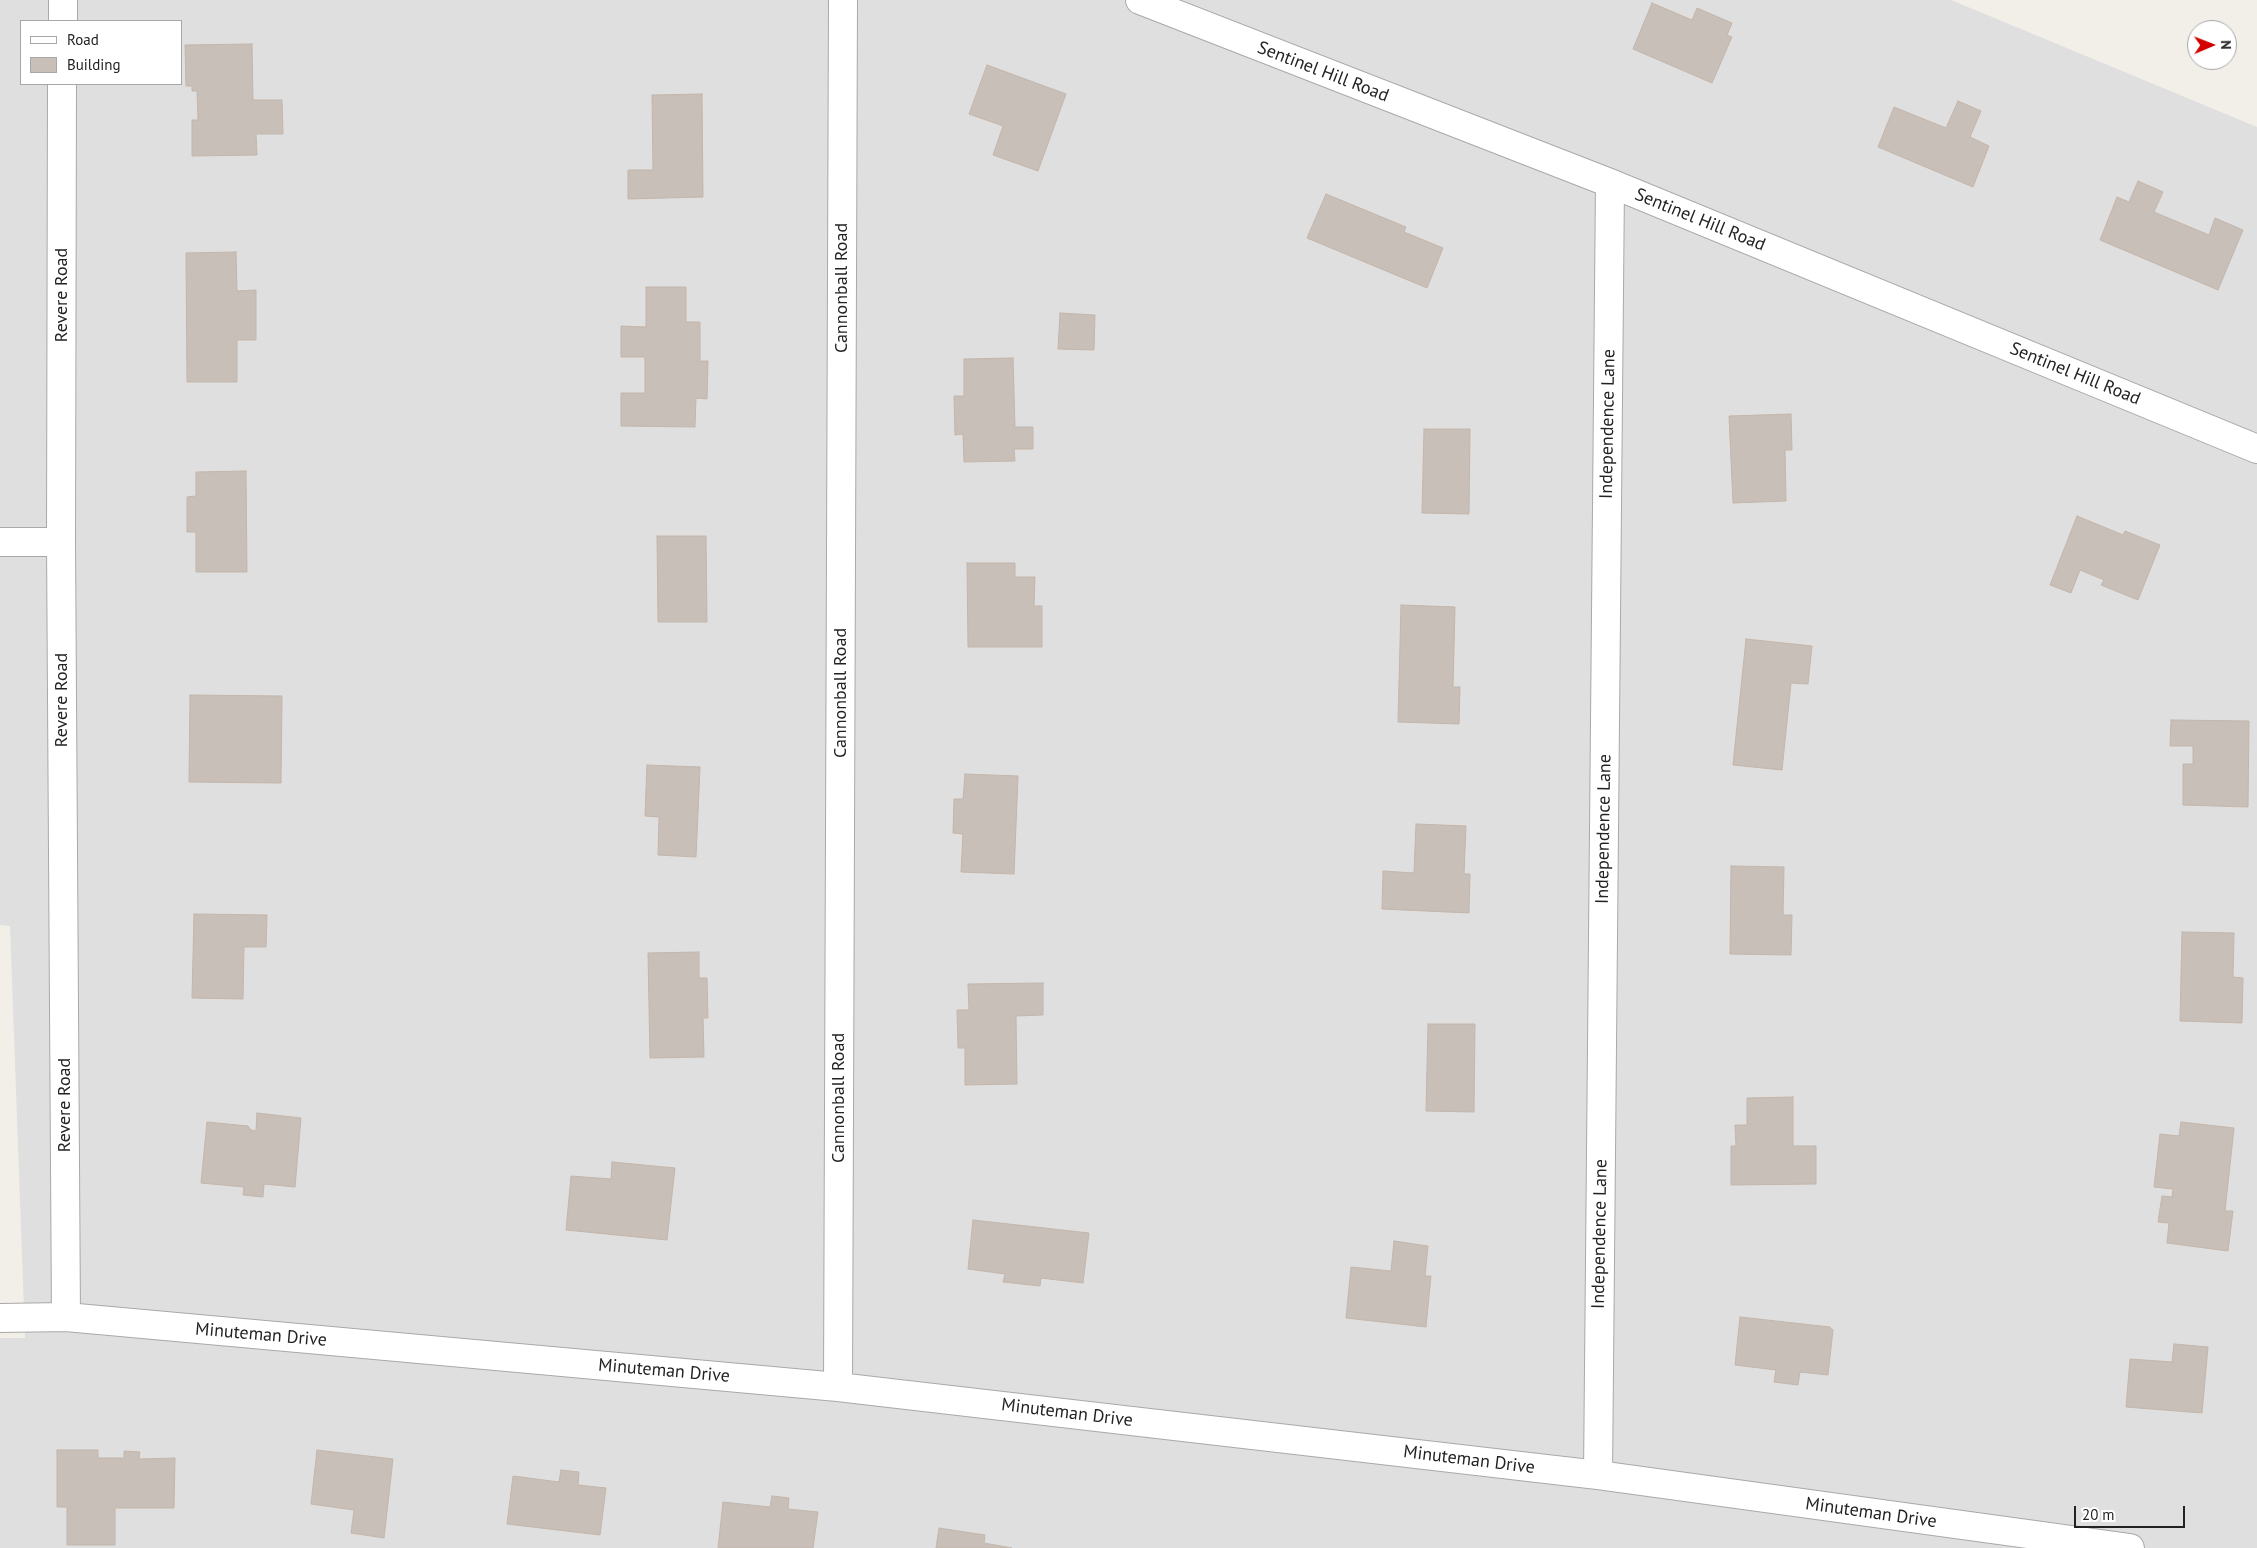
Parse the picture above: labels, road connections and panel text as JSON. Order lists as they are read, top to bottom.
{
  "streets": {
    "street": [
      "Sentinel Hill Road",
      "Cannonball Road",
      "Revere Road",
      "Independence Lane",
      "Minuteman Drive"
    ]
  },
  "crossings": [
    ["Sentinel Hill Road", "Independence Lane"],
    ["Cannonball Road", "Minuteman Drive"],
    ["Revere Road", "Minuteman Drive"],
    ["Independence Lane", "Minuteman Drive"]
  ],
  "legend": ["Road", "Building"],
  "scale_bar": "20 m",
  "north": "right"
}
